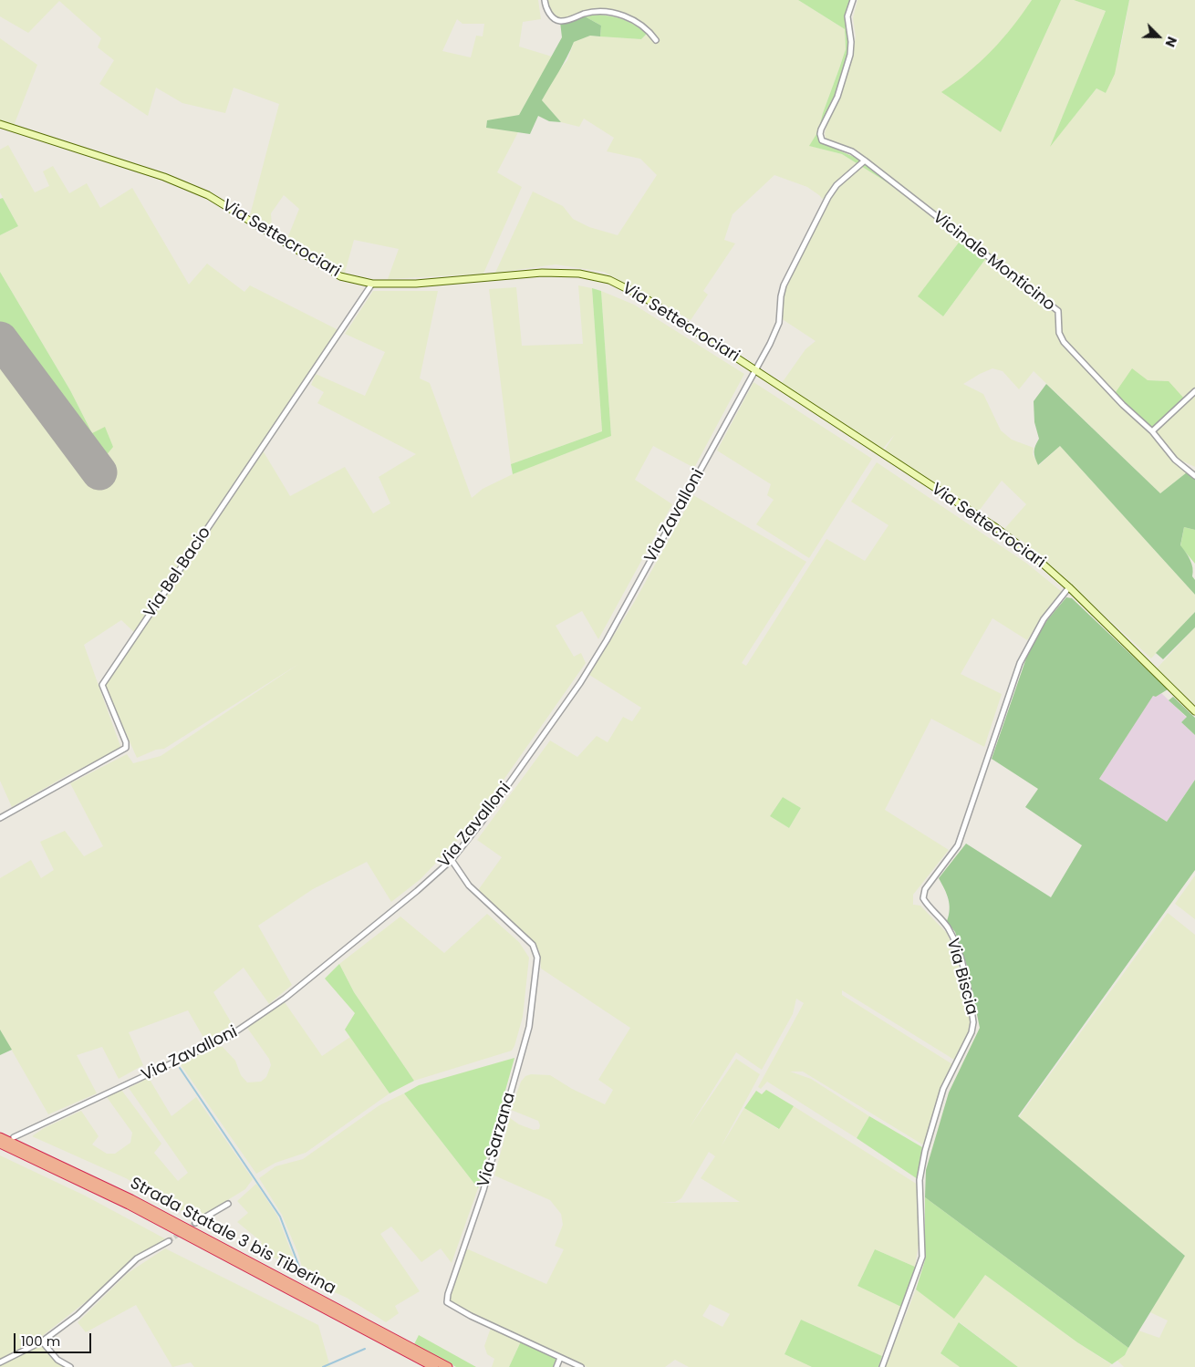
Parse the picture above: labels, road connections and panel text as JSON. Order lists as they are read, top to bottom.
{
  "streets": {
    "highway": ["Strada Statale 3 bis Tiberina"],
    "main road": ["Via Settecrociari"],
    "street": [
      "Vicinale Monticino",
      "Via Zavalloni",
      "Via Bel Bacio",
      "Via Biscia",
      "Via Sarzana"
    ]
  },
  "crossings": [
    ["Via Settecrociari", "Via Zavalloni"],
    ["Via Settecrociari", "Via Bel Bacio"],
    ["Via Settecrociari", "Via Biscia"],
    ["Vicinale Monticino", "Via Zavalloni"],
    ["Via Zavalloni", "Via Sarzana"]
  ],
  "scale_bar": "100 m",
  "north": "bottom right"
}
